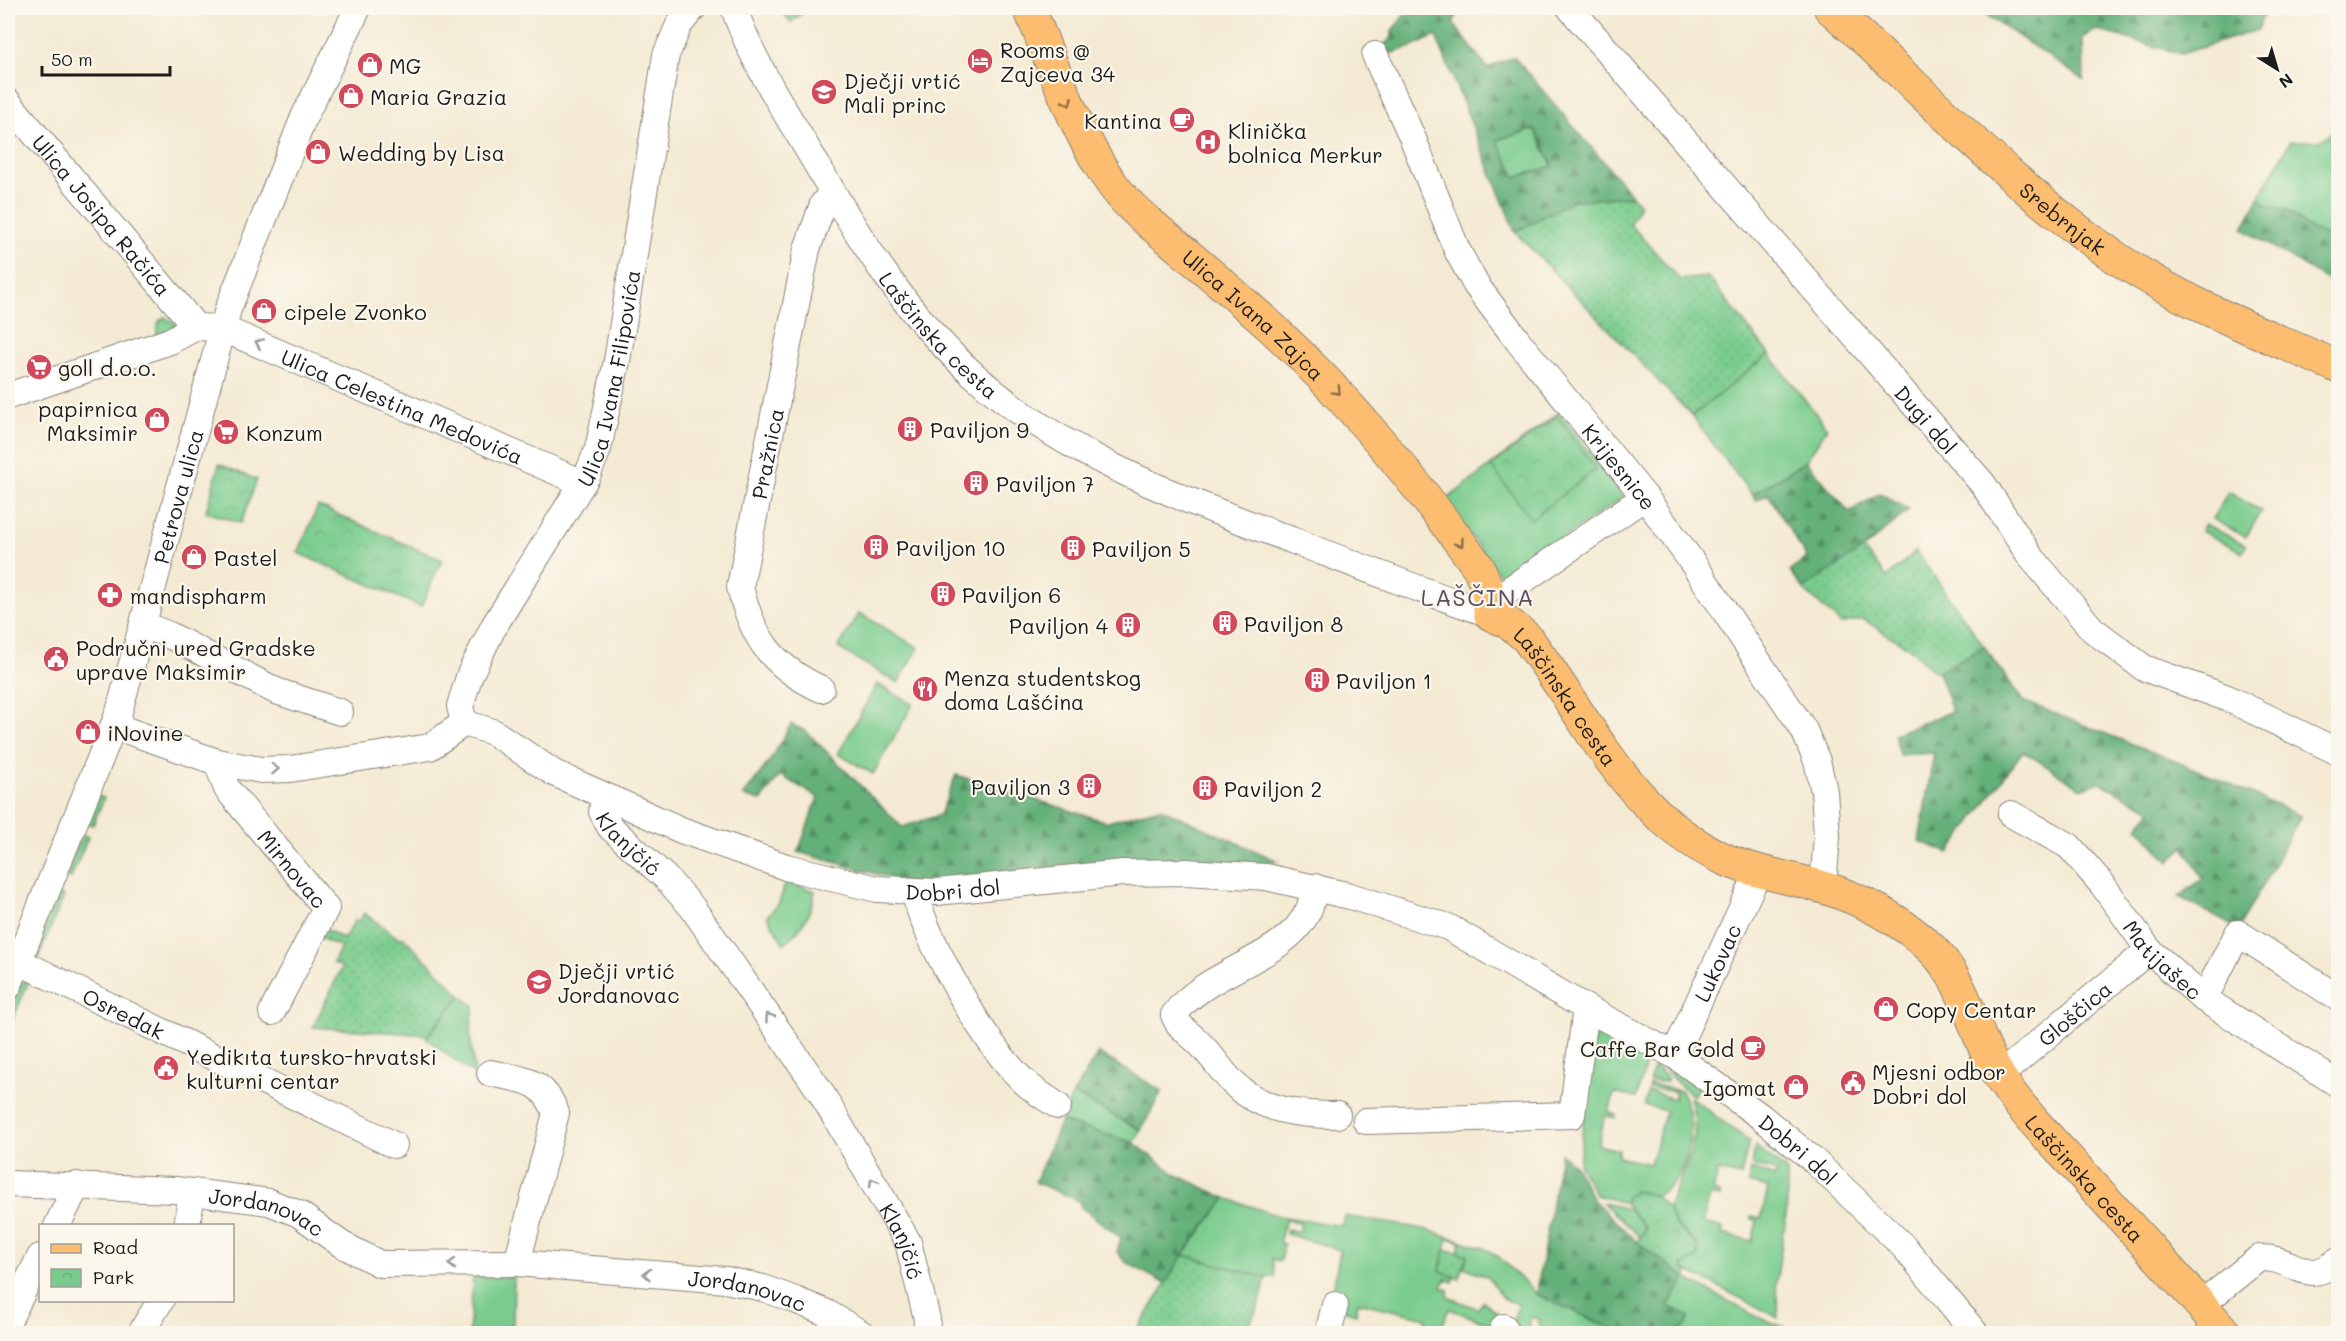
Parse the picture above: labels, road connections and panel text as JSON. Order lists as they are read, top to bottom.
{
  "streets": {
    "main road": ["Srebrnjak", "Ulica Ivana Zajca", "Laščinska cesta"],
    "street": [
      "Ulica Josipa Račića",
      "Ulica Ivana Filipovića",
      "Ulica Celestina Medovića",
      "Dugi dol",
      "Pražnica",
      "Krijesnice",
      "Petrova ulica",
      "Klanjčić",
      "Mirnovac",
      "Dobri dol",
      "Matijašec",
      "Lukovac",
      "Gloščica",
      "Osredak",
      "Jordanovac"
    ]
  },
  "crossings": [
    ["Ulica Ivana Zajca", "Laščinska cesta"],
    ["Laščinska cesta", "Pražnica"],
    ["Laščinska cesta", "Krijesnice"],
    ["Laščinska cesta", "Lukovac"],
    ["Laščinska cesta", "Gloščica"],
    ["Ulica Ivana Filipovića", "Ulica Celestina Medovića"],
    ["Ulica Ivana Filipovića", "Klanjčić"],
    ["Ulica Celestina Medovića", "Petrova ulica"],
    ["Petrova ulica", "Osredak"],
    ["Klanjčić", "Dobri dol"],
    ["Dobri dol", "Lukovac"],
    ["Matijašec", "Gloščica"]
  ],
  "one_way": ["Ulica Ivana Zajca", "Ulica Celestina Medovića", "Jordanovac"],
  "districts": ["LAŠČINA"],
  "places": {
    "hotel": ["Rooms @ Zajceva 34"],
    "shop": [
      "MG",
      "Maria Grazia",
      "Wedding by Lisa",
      "cipele Zvonko",
      "papirnica Maksimir",
      "Pastel",
      "iNovine",
      "Copy Centar",
      "Igomat"
    ],
    "school or university": ["Dječji vrtić Mali princ", "Dječji vrtić Jordanovac"],
    "cafe": ["Kantina", "Caffe Bar Gold"],
    "hospital": ["Klinička bolnica Merkur"],
    "supermarket": ["goll d.o.o.", "Konzum"],
    "building": [
      "Paviljon 9",
      "Paviljon 7",
      "Paviljon 10",
      "Paviljon 5",
      "Paviljon 6",
      "Paviljon 8",
      "Paviljon 4",
      "Paviljon 1",
      "Paviljon 3",
      "Paviljon 2"
    ],
    "pharmacy": ["mandispharm"],
    "public building": ["Područni ured Gradske uprave Maksimir", "Yedikıta tursko-hrvatski kulturni centar", "Mjesni odbor Dobri dol"],
    "restaurant": ["Menza studentskog doma Lašćina"]
  },
  "legend": ["Road", "Park"],
  "scale_bar": "50 m",
  "north": "bottom right"
}
